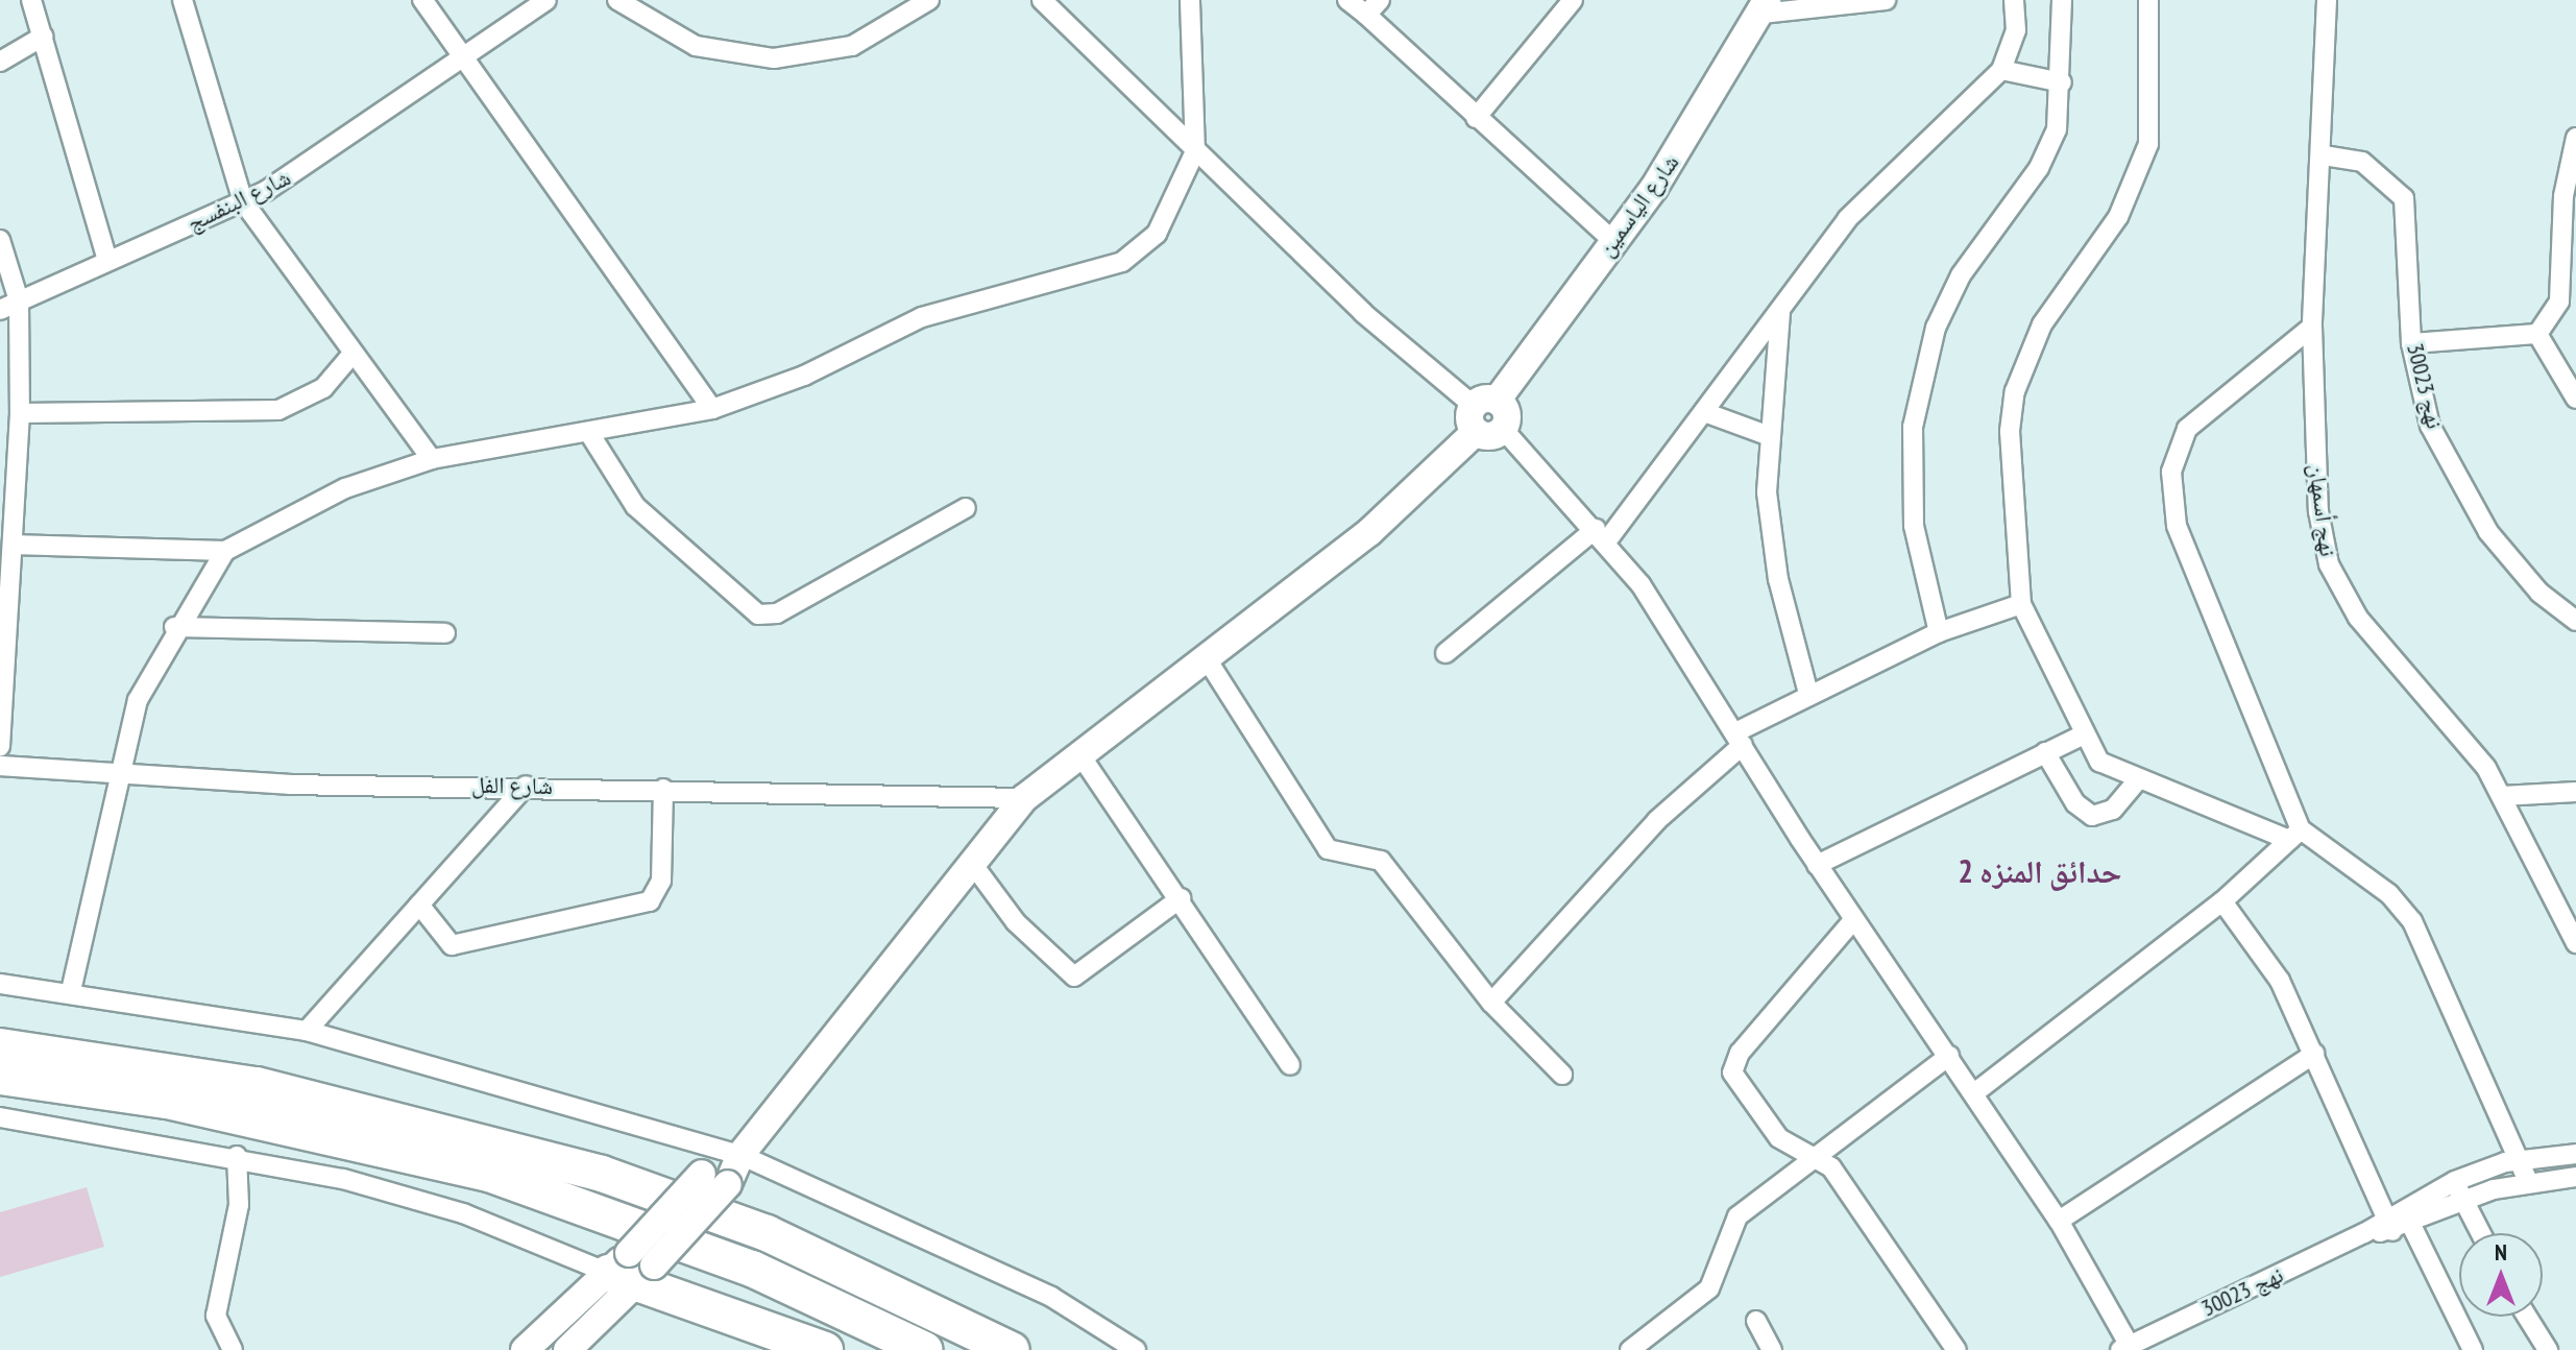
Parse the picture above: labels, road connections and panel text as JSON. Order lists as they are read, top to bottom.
{
  "streets": {
    "street": [
      "شارع البنفسج",
      "شارع الياسمين",
      "نهج 30023",
      "نهج أسمهان",
      "شارع الفل"
    ]
  },
  "crossings": [
    ["شارع الياسمين", "شارع الفل"],
    ["نهج 30023", "نهج أسمهان"]
  ],
  "districts": ["حدائق المنزه 2"],
  "north": "top"
}
